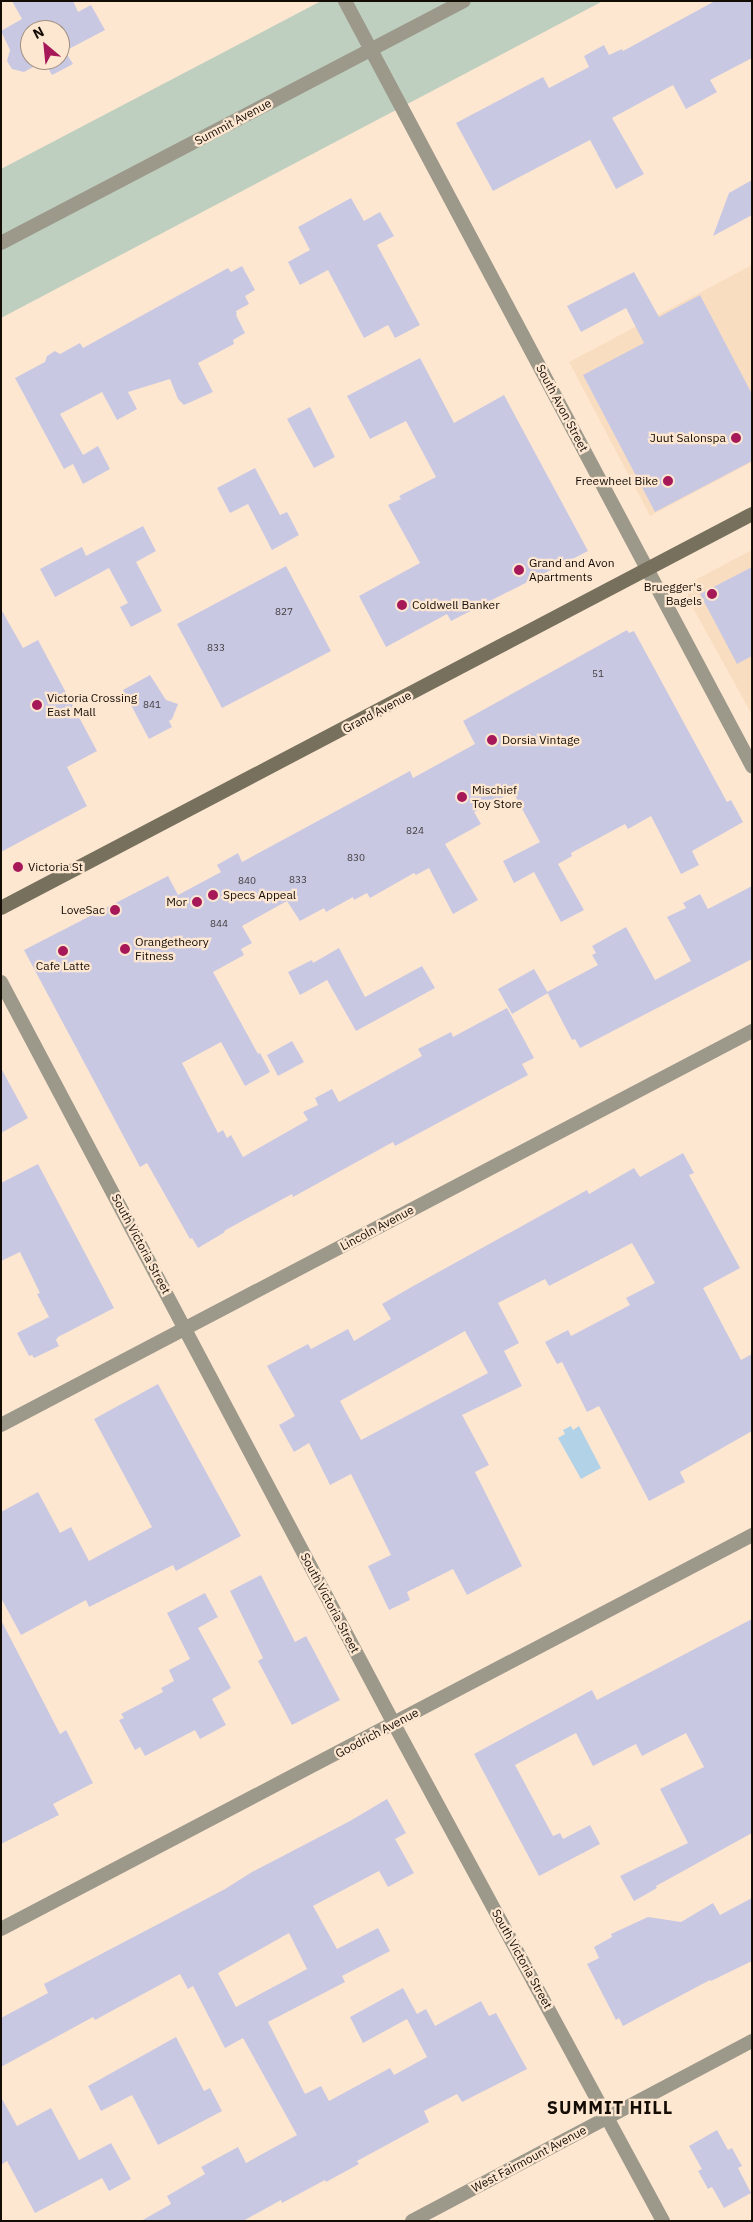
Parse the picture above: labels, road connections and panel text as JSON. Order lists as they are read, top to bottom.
{
  "streets": {
    "main road": ["Grand Avenue"],
    "street": [
      "Summit Avenue",
      "South Avon Street",
      "Lincoln Avenue",
      "South Victoria Street",
      "Goodrich Avenue",
      "West Fairmount Avenue"
    ]
  },
  "crossings": [
    ["Summit Avenue", "South Avon Street"],
    ["South Avon Street", "Grand Avenue"],
    ["Lincoln Avenue", "South Victoria Street"],
    ["South Victoria Street", "Goodrich Avenue"],
    ["South Victoria Street", "West Fairmount Avenue"]
  ],
  "districts": ["SUMMIT HILL"],
  "places": [
    "Juut Salonspa",
    "Freewheel Bike",
    "Grand and Avon Apartments",
    "Bruegger's Bagels",
    "Coldwell Banker",
    "Victoria Crossing East Mall",
    "Dorsia Vintage",
    "Mischief Toy Store",
    "Victoria St",
    "Specs Appeal",
    "Mor",
    "LoveSac",
    "Orangetheory Fitness",
    "Cafe Latte"
  ],
  "house_numbers": [
    "827",
    "833",
    "51",
    "841",
    "824",
    "830",
    "833",
    "840",
    "844"
  ],
  "north": "top left"
}
